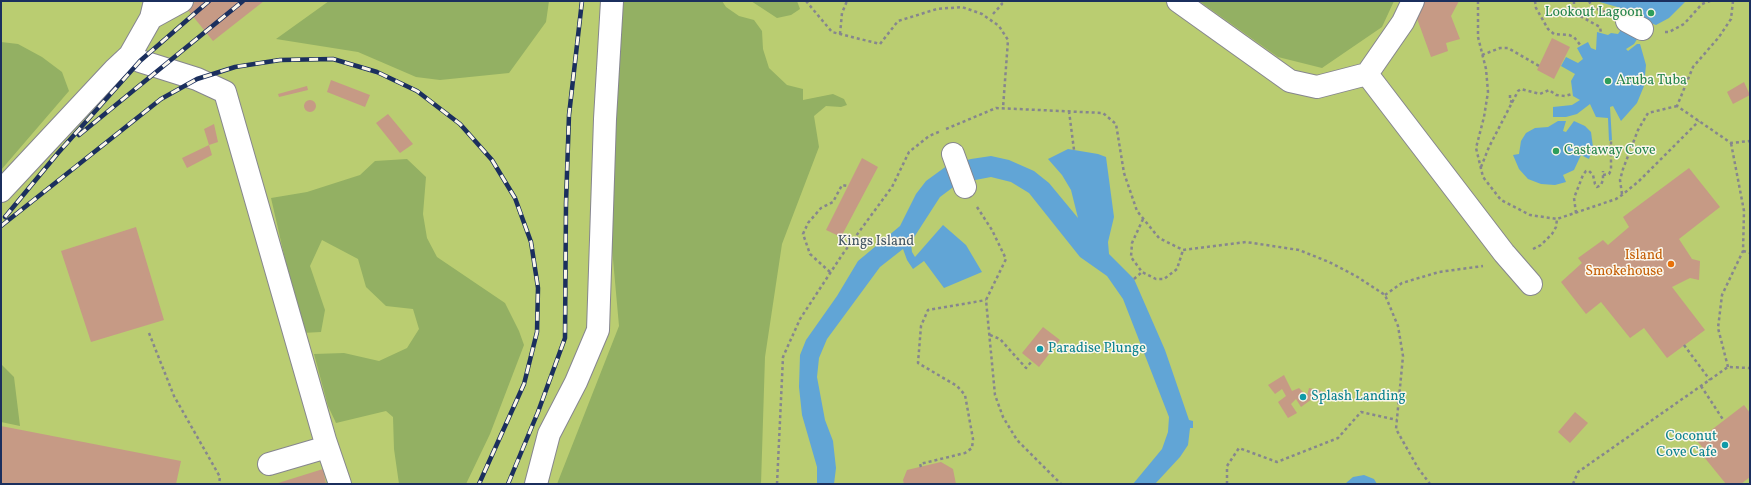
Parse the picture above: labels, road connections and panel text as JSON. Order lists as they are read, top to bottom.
{
  "parks": ["Kings Island"],
  "places": [
    "Lookout Lagoon",
    "Aruba Tuba",
    "Castaway Cove",
    "Island Smokehouse",
    "Paradise Plunge",
    "Splash Landing",
    "Coconut Cove Cafe"
  ]
}
